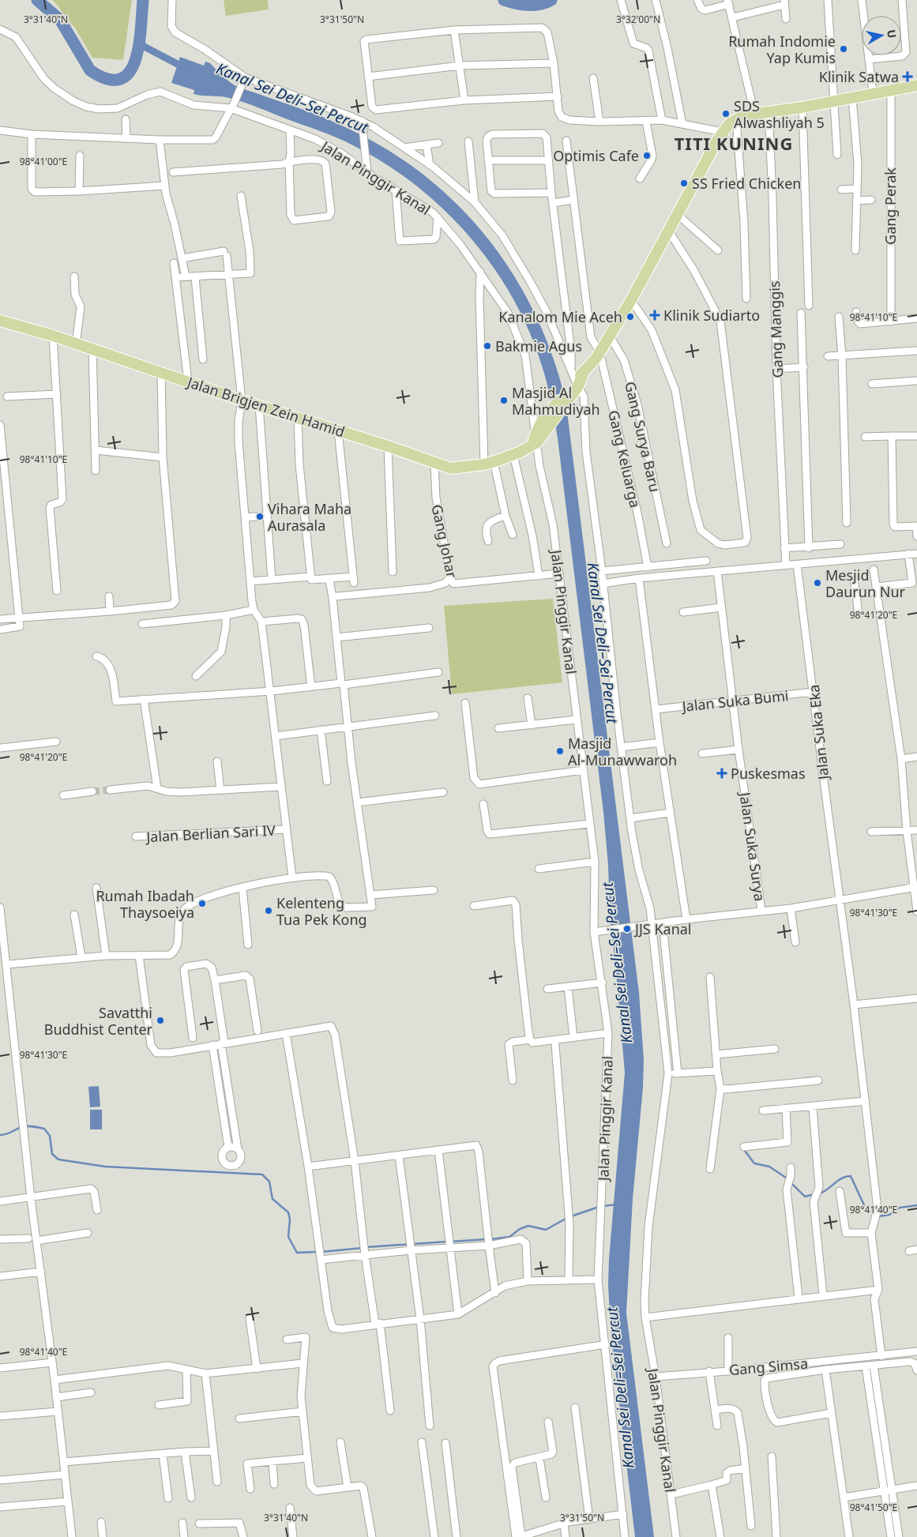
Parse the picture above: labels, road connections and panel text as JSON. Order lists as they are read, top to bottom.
{
  "streets": {
    "main road": ["Jalan Brigjen Zein Hamid"],
    "street": [
      "Jalan Pinggir Kanal",
      "Gang Perak",
      "Gang Manggis",
      "Gang Surya Baru",
      "Gang Keluarga",
      "Gang Johar",
      "Jalan Suka Bumi",
      "Jalan Suka Eka",
      "Jalan Berlian Sari IV",
      "Jalan Suka Surya",
      "Gang Simsa"
    ]
  },
  "crossings": [
    ["Jalan Pinggir Kanal", "Jalan Brigjen Zein Hamid"],
    ["Jalan Pinggir Kanal", "Gang Johar"],
    ["Jalan Pinggir Kanal", "Gang Simsa"],
    ["Jalan Brigjen Zein Hamid", "Gang Johar"],
    ["Jalan Suka Bumi", "Jalan Suka Eka"],
    ["Jalan Suka Bumi", "Jalan Suka Surya"]
  ],
  "districts": ["TITI KUNING"],
  "water": ["Kanal Sei Deli–Sei Percut"],
  "places": {
    "other": [
      "Rumah Indomie Yap Kumis",
      "SDS Alwashliyah 5",
      "Optimis Cafe",
      "SS Fried Chicken",
      "Kanalom Mie Aceh",
      "Bakmie Agus",
      "Masjid Al Mahmudiyah",
      "Vihara Maha Aurasala",
      "Mesjid Daurun Nur",
      "Masjid Al-Munawwaroh",
      "Rumah Ibadah Thaysoeiya",
      "Kelenteng Tua Pek Kong",
      "JJS Kanal",
      "Savatthi Buddhist Center"
    ],
    "health": ["Klinik Satwa", "Klinik Sudiarto", "Puskesmas"]
  },
  "north": "right",
  "coordinates": [
    "3°31'40\"N",
    "3°31'50\"N",
    "3°32'00\"N",
    "98°41'00\"E",
    "98°41'10\"E",
    "98°41'20\"E",
    "98°41'30\"E",
    "98°41'40\"E",
    "98°41'50\"E"
  ]
}
